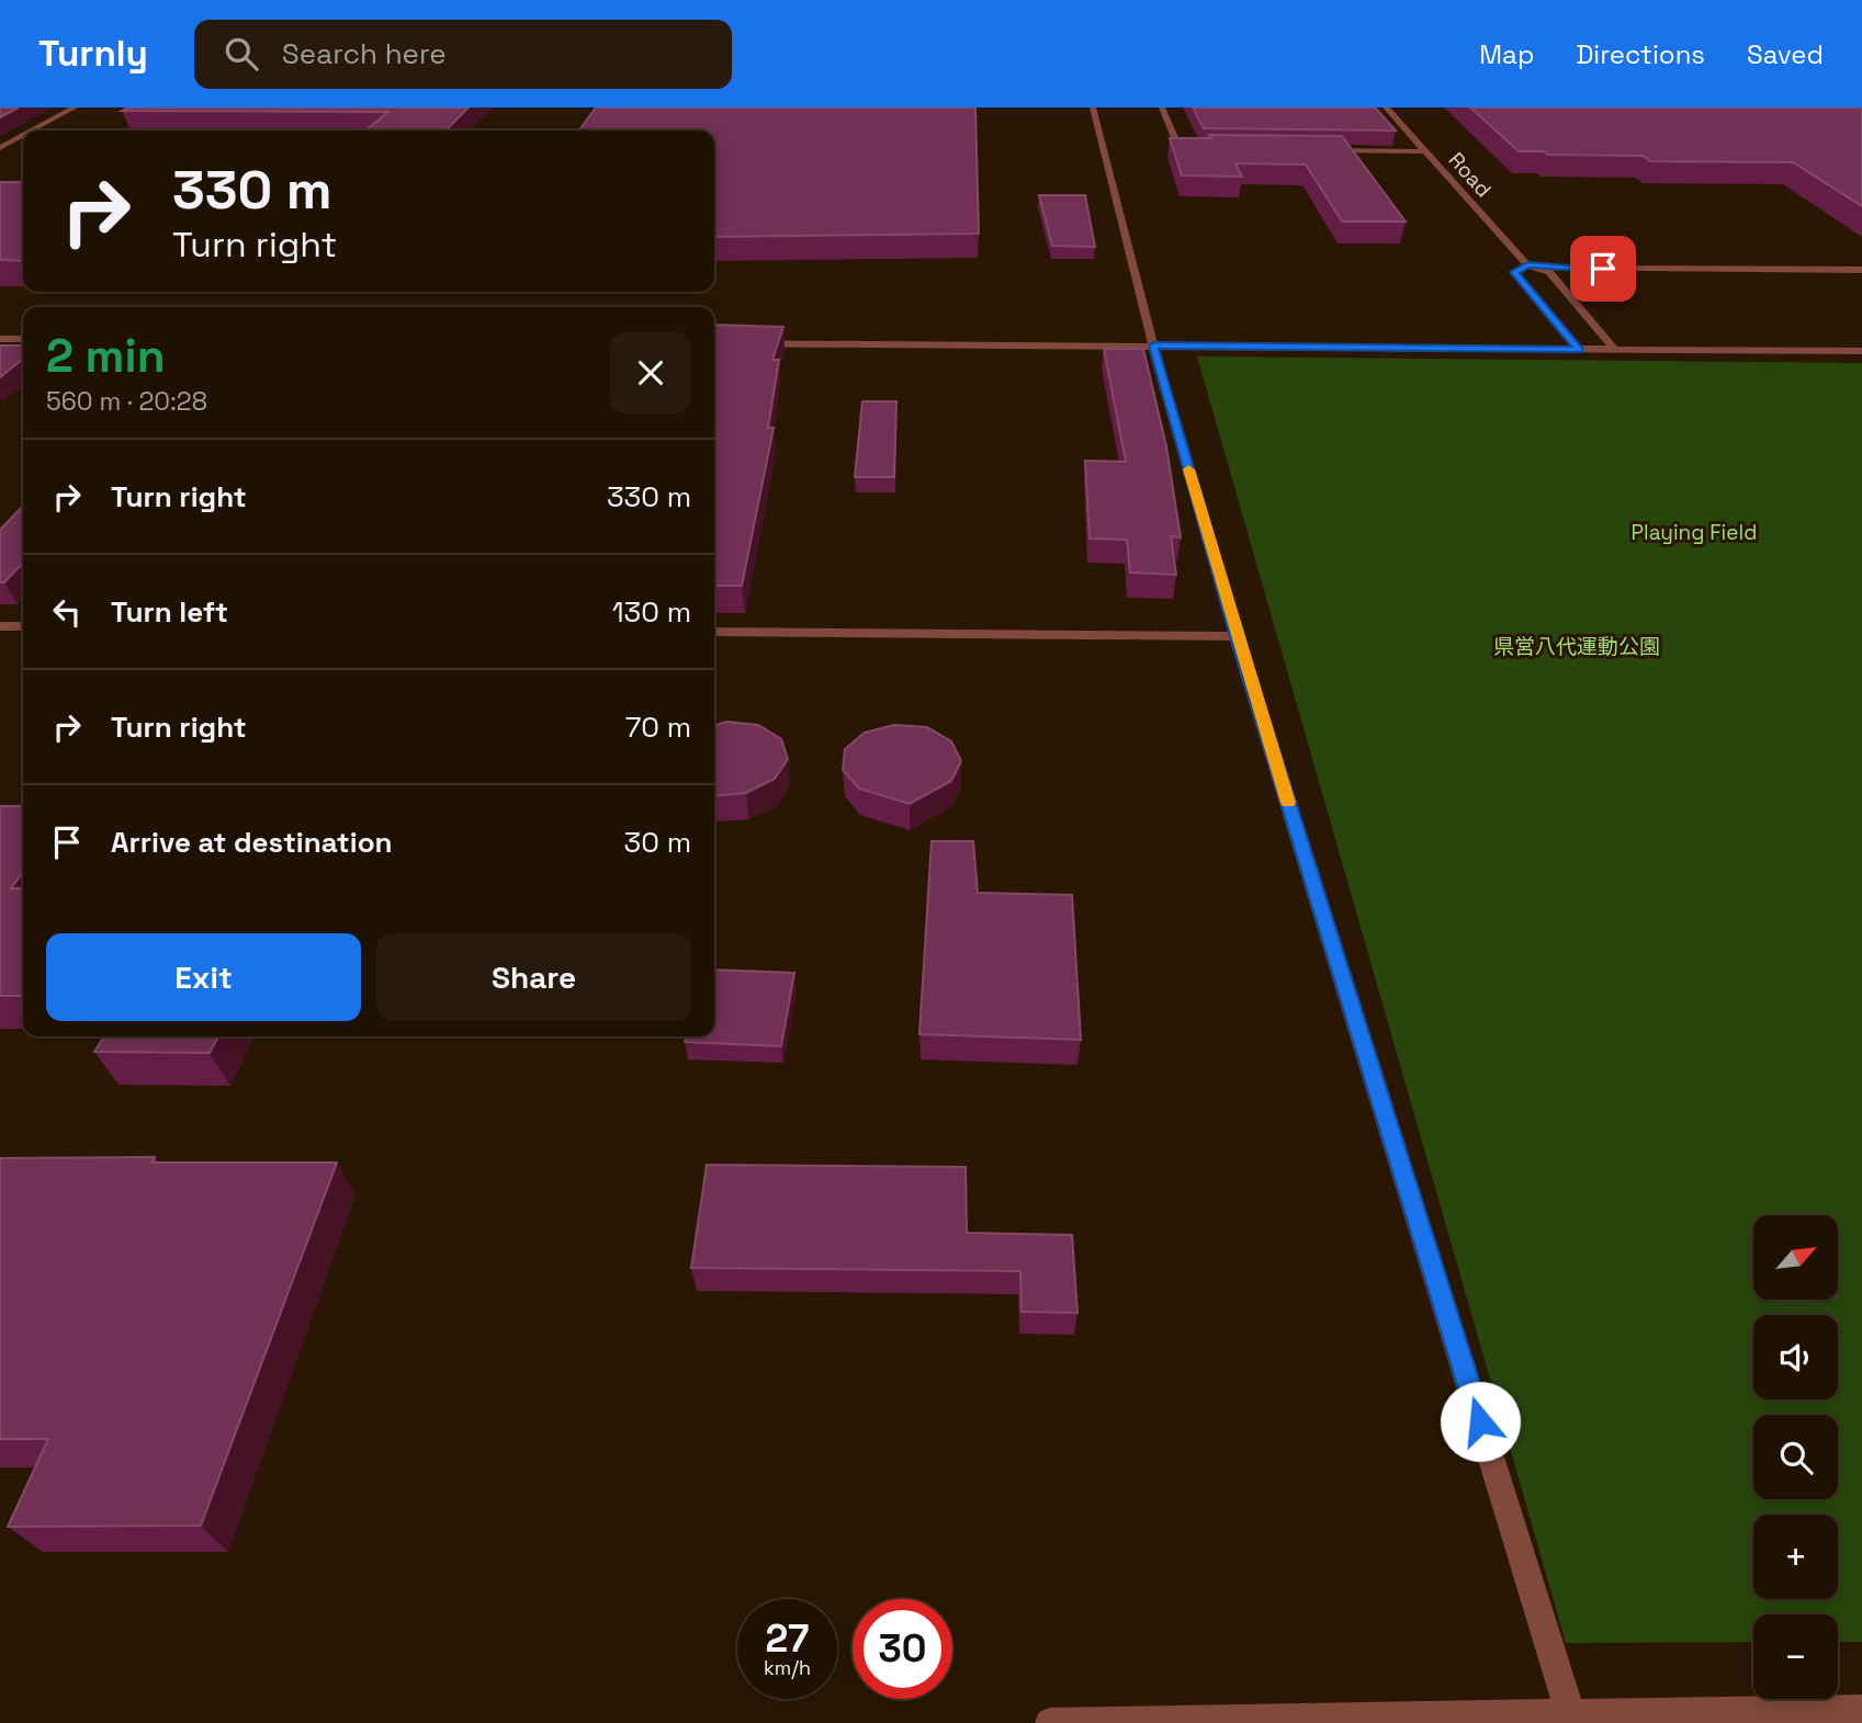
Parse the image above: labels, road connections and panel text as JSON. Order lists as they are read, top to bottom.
{
  "streets": {
    "street": ["Road"]
  },
  "parks": ["Playing Field", "県営八代運動公園"],
  "north": "top right",
  "page": {
    "header": "Turnly",
    "search": "Search here",
    "nav": ["Map", "Directions", "Saved"],
    "turn": ["330 m", "Turn right"],
    "heading": ["2 min", "560 m · 20:28"],
    "list": [
      {
        "name": "Turn right",
        "value": "330 m"
      },
      {
        "name": "Turn left",
        "value": "130 m"
      },
      {
        "name": "Turn right",
        "value": "70 m"
      },
      {
        "name": "Arrive at destination",
        "value": "30 m"
      }
    ],
    "buttons": ["Exit", "Share"],
    "map_buttons": ["+", "−"],
    "speed": "27 km/h",
    "limit": "30"
  }
}
